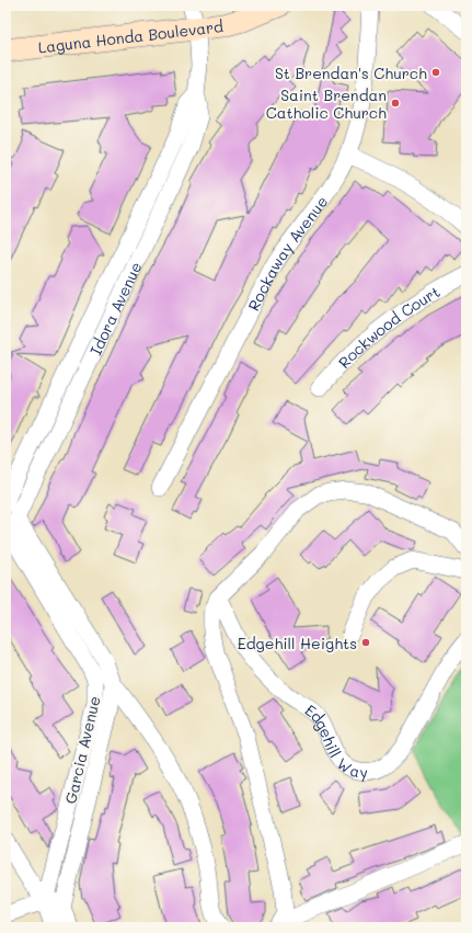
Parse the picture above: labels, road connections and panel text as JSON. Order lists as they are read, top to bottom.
{
  "streets": {
    "street": [
      "Laguna Honda Boulevard",
      "Rockaway Avenue",
      "Idora Avenue",
      "Rockwood Court",
      "Edgehill Way",
      "Garcia Avenue"
    ]
  },
  "crossings": [
    ["Laguna Honda Boulevard", "Idora Avenue"],
    ["Idora Avenue", "Garcia Avenue"]
  ],
  "places": ["St Brendan's Church", "Saint Brendan Catholic Church", "Edgehill Heights"]
}
